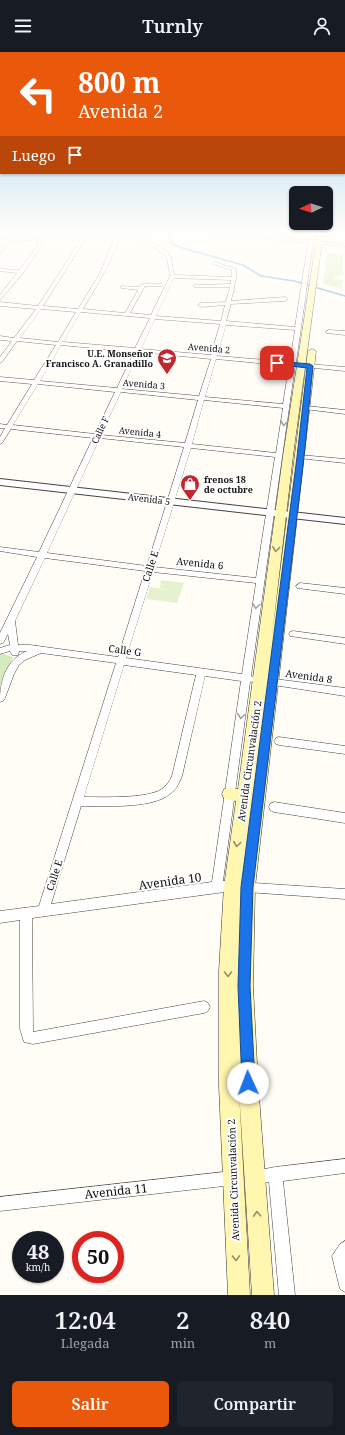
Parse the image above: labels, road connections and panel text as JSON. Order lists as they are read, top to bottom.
{
  "streets": {
    "main road": ["Avenida Circunvalación 2"],
    "street": [
      "Avenida 2",
      "Avenida 3",
      "Calle F",
      "Avenida 4",
      "Avenida 5",
      "Avenida 6",
      "Calle E",
      "Calle G",
      "Avenida 8",
      "Avenida 10",
      "Avenida 11"
    ]
  },
  "crossings": [
    ["Avenida 2", "Calle F"],
    ["Avenida 2", "Calle E"],
    ["Avenida 2", "Avenida Circunvalación 2"],
    ["Avenida 3", "Calle F"],
    ["Avenida 3", "Calle E"],
    ["Calle F", "Avenida 4"],
    ["Calle F", "Avenida 5"],
    ["Calle F", "Avenida 6"],
    ["Avenida 4", "Calle E"],
    ["Avenida 5", "Calle E"],
    ["Avenida 5", "Avenida Circunvalación 2"],
    ["Avenida 6", "Calle E"],
    ["Avenida 6", "Avenida Circunvalación 2"],
    ["Calle E", "Calle G"],
    ["Calle E", "Avenida 10"],
    ["Calle G", "Avenida 8"],
    ["Calle G", "Avenida Circunvalación 2"],
    ["Avenida 8", "Avenida Circunvalación 2"],
    ["Avenida Circunvalación 2", "Avenida 10"],
    ["Avenida Circunvalación 2", "Avenida 11"]
  ],
  "places": {
    "school or university": ["U.E. Monseñor Francisco A. Granadillo"],
    "shop": ["frenos 18 de octubre"]
  },
  "north": "left",
  "page": {
    "header": "Turnly",
    "turn": ["800 m", "Avenida 2"],
    "then": "Luego",
    "speed": "48 km/h",
    "limit": "50",
    "eta": [
      "12:04",
      "Llegada",
      "2",
      "min",
      "840",
      "m"
    ],
    "buttons": ["Salir", "Compartir"]
  }
}
